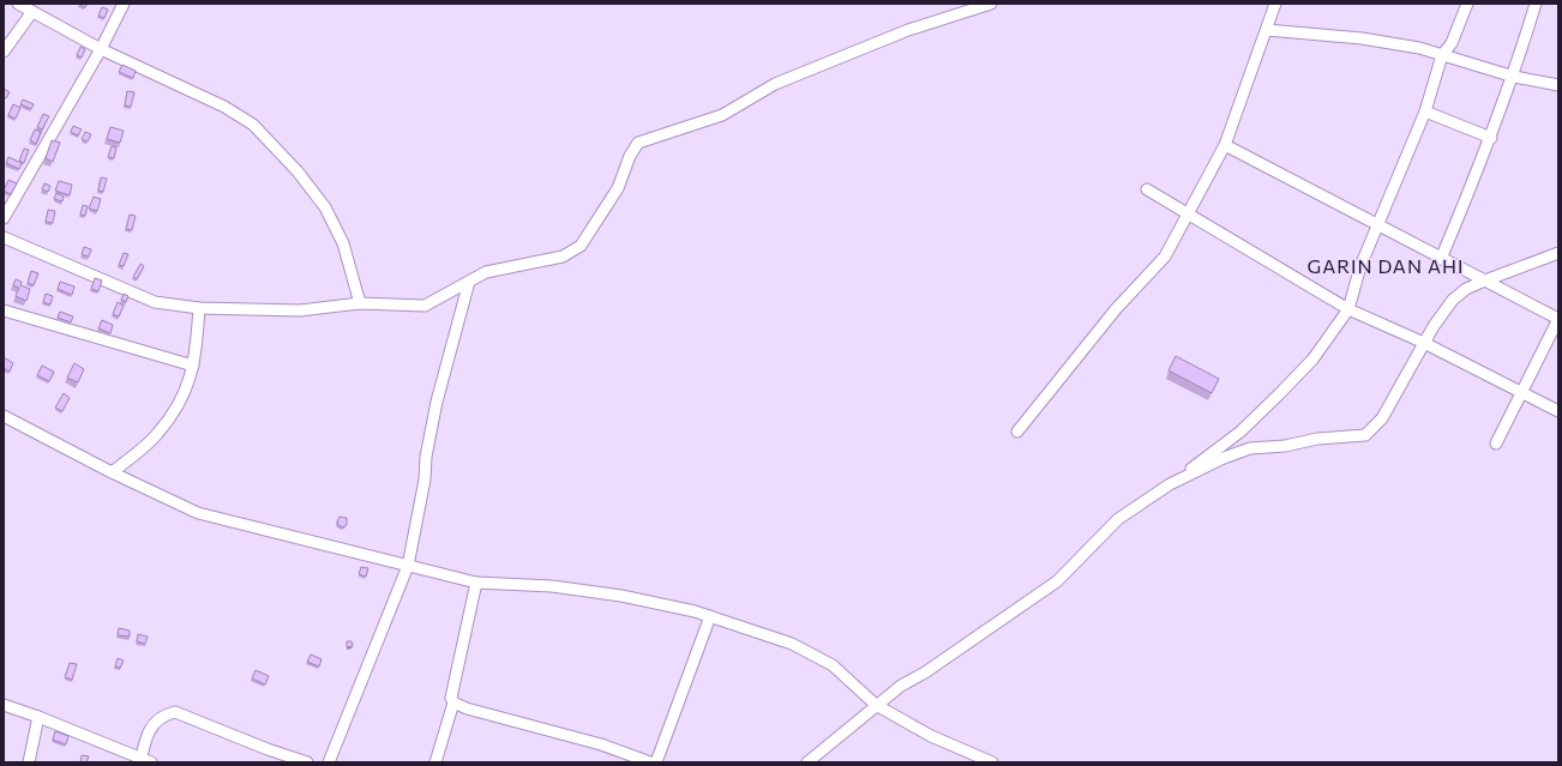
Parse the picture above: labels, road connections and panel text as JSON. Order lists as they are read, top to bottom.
{
  "districts": ["GARIN DAN AHI"]
}
